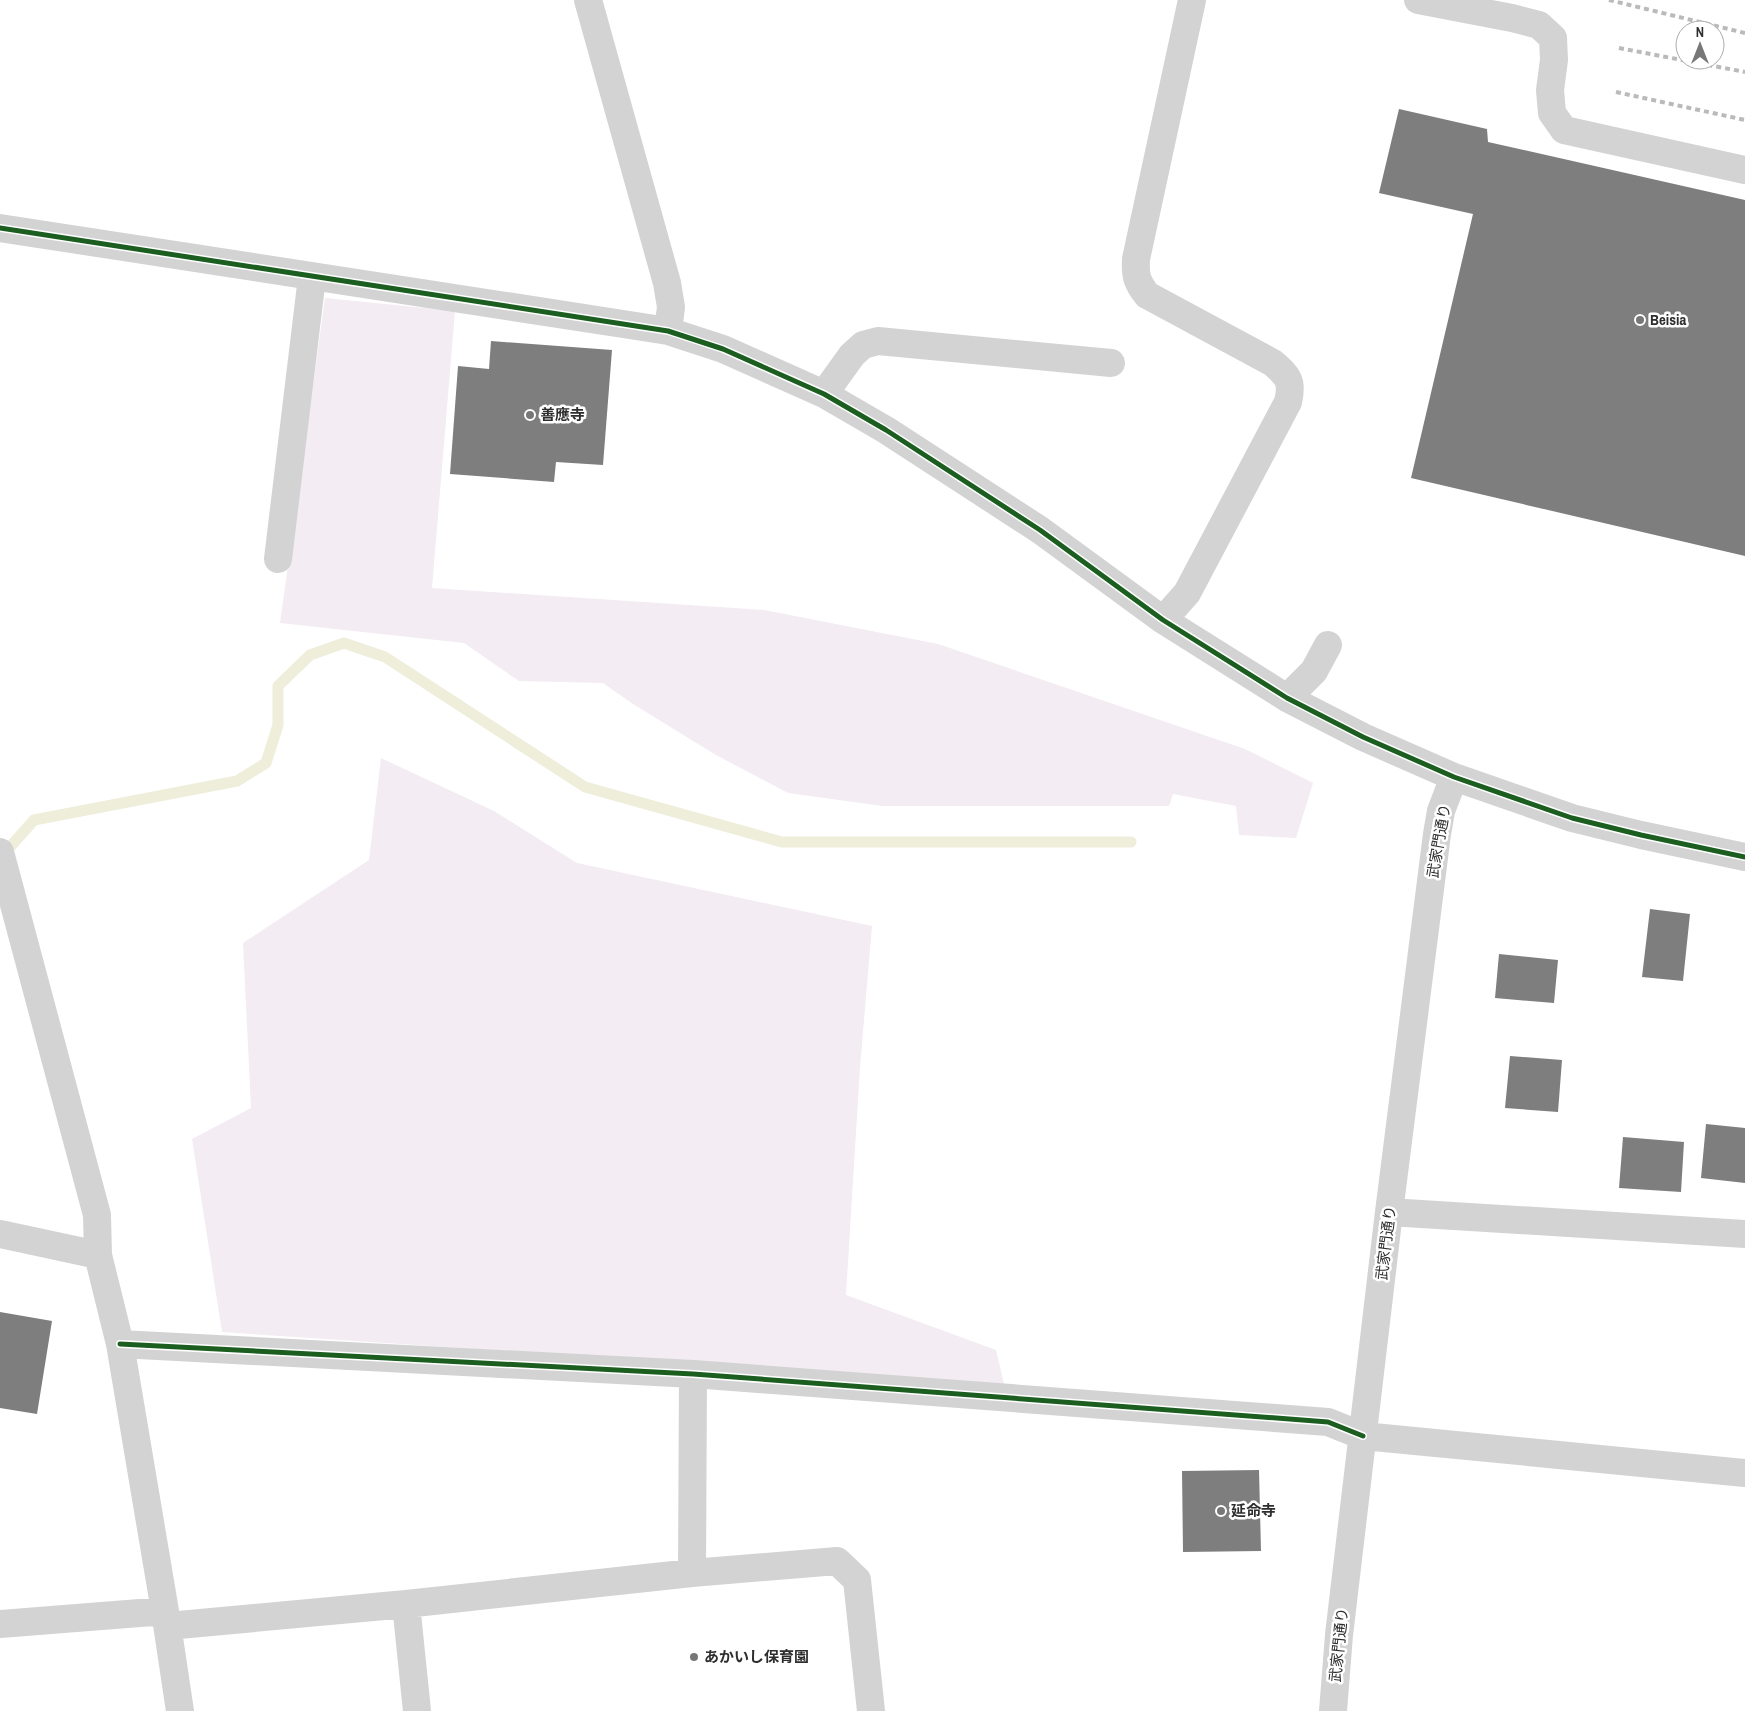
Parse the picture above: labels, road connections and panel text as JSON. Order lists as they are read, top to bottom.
{
  "streets": {
    "street": ["武家門通り"]
  },
  "places": [
    "Beisia",
    "善應寺",
    "延命寺",
    "あかいし保育園"
  ],
  "north": "top"
}
